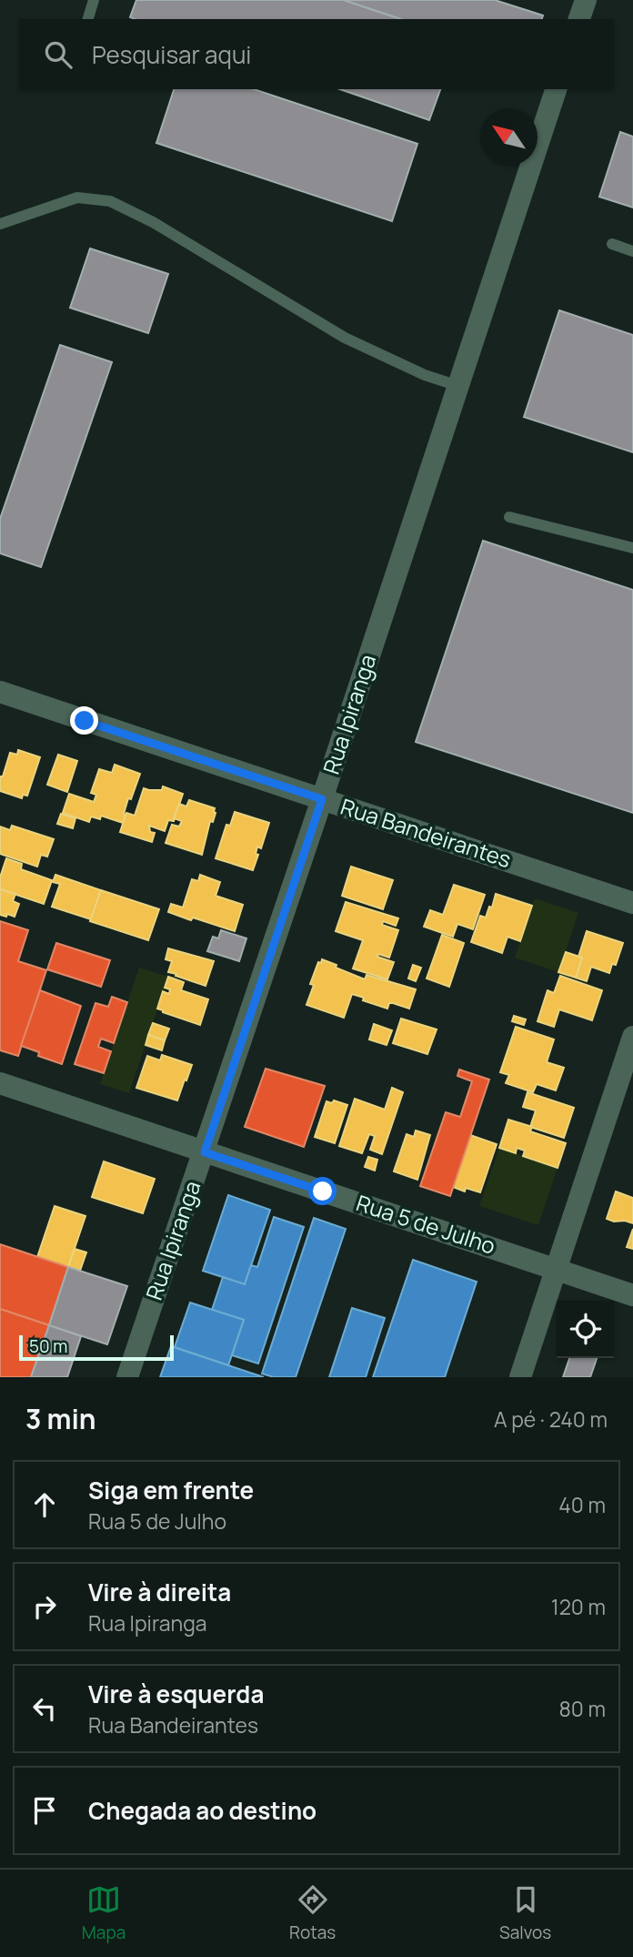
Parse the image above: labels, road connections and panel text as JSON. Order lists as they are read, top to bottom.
{
  "streets": {
    "street": ["Rua Ipiranga", "Rua Bandeirantes", "Rua 5 de Julho"]
  },
  "crossings": [
    ["Rua Ipiranga", "Rua Bandeirantes"],
    ["Rua Ipiranga", "Rua 5 de Julho"]
  ],
  "scale_bar": "50 m",
  "north": "top left",
  "page": {
    "search": "Pesquisar aqui",
    "scale": "50 m",
    "heading": ["3 min", "A pé · 240 m"],
    "list": [
      ["Siga em frente", "Rua 5 de Julho", "40 m"],
      ["Vire à direita", "Rua Ipiranga", "120 m"],
      ["Vire à esquerda", "Rua Bandeirantes", "80 m"],
      "Chegada ao destino"
    ],
    "nav": ["Mapa", "Rotas", "Salvos"]
  }
}
